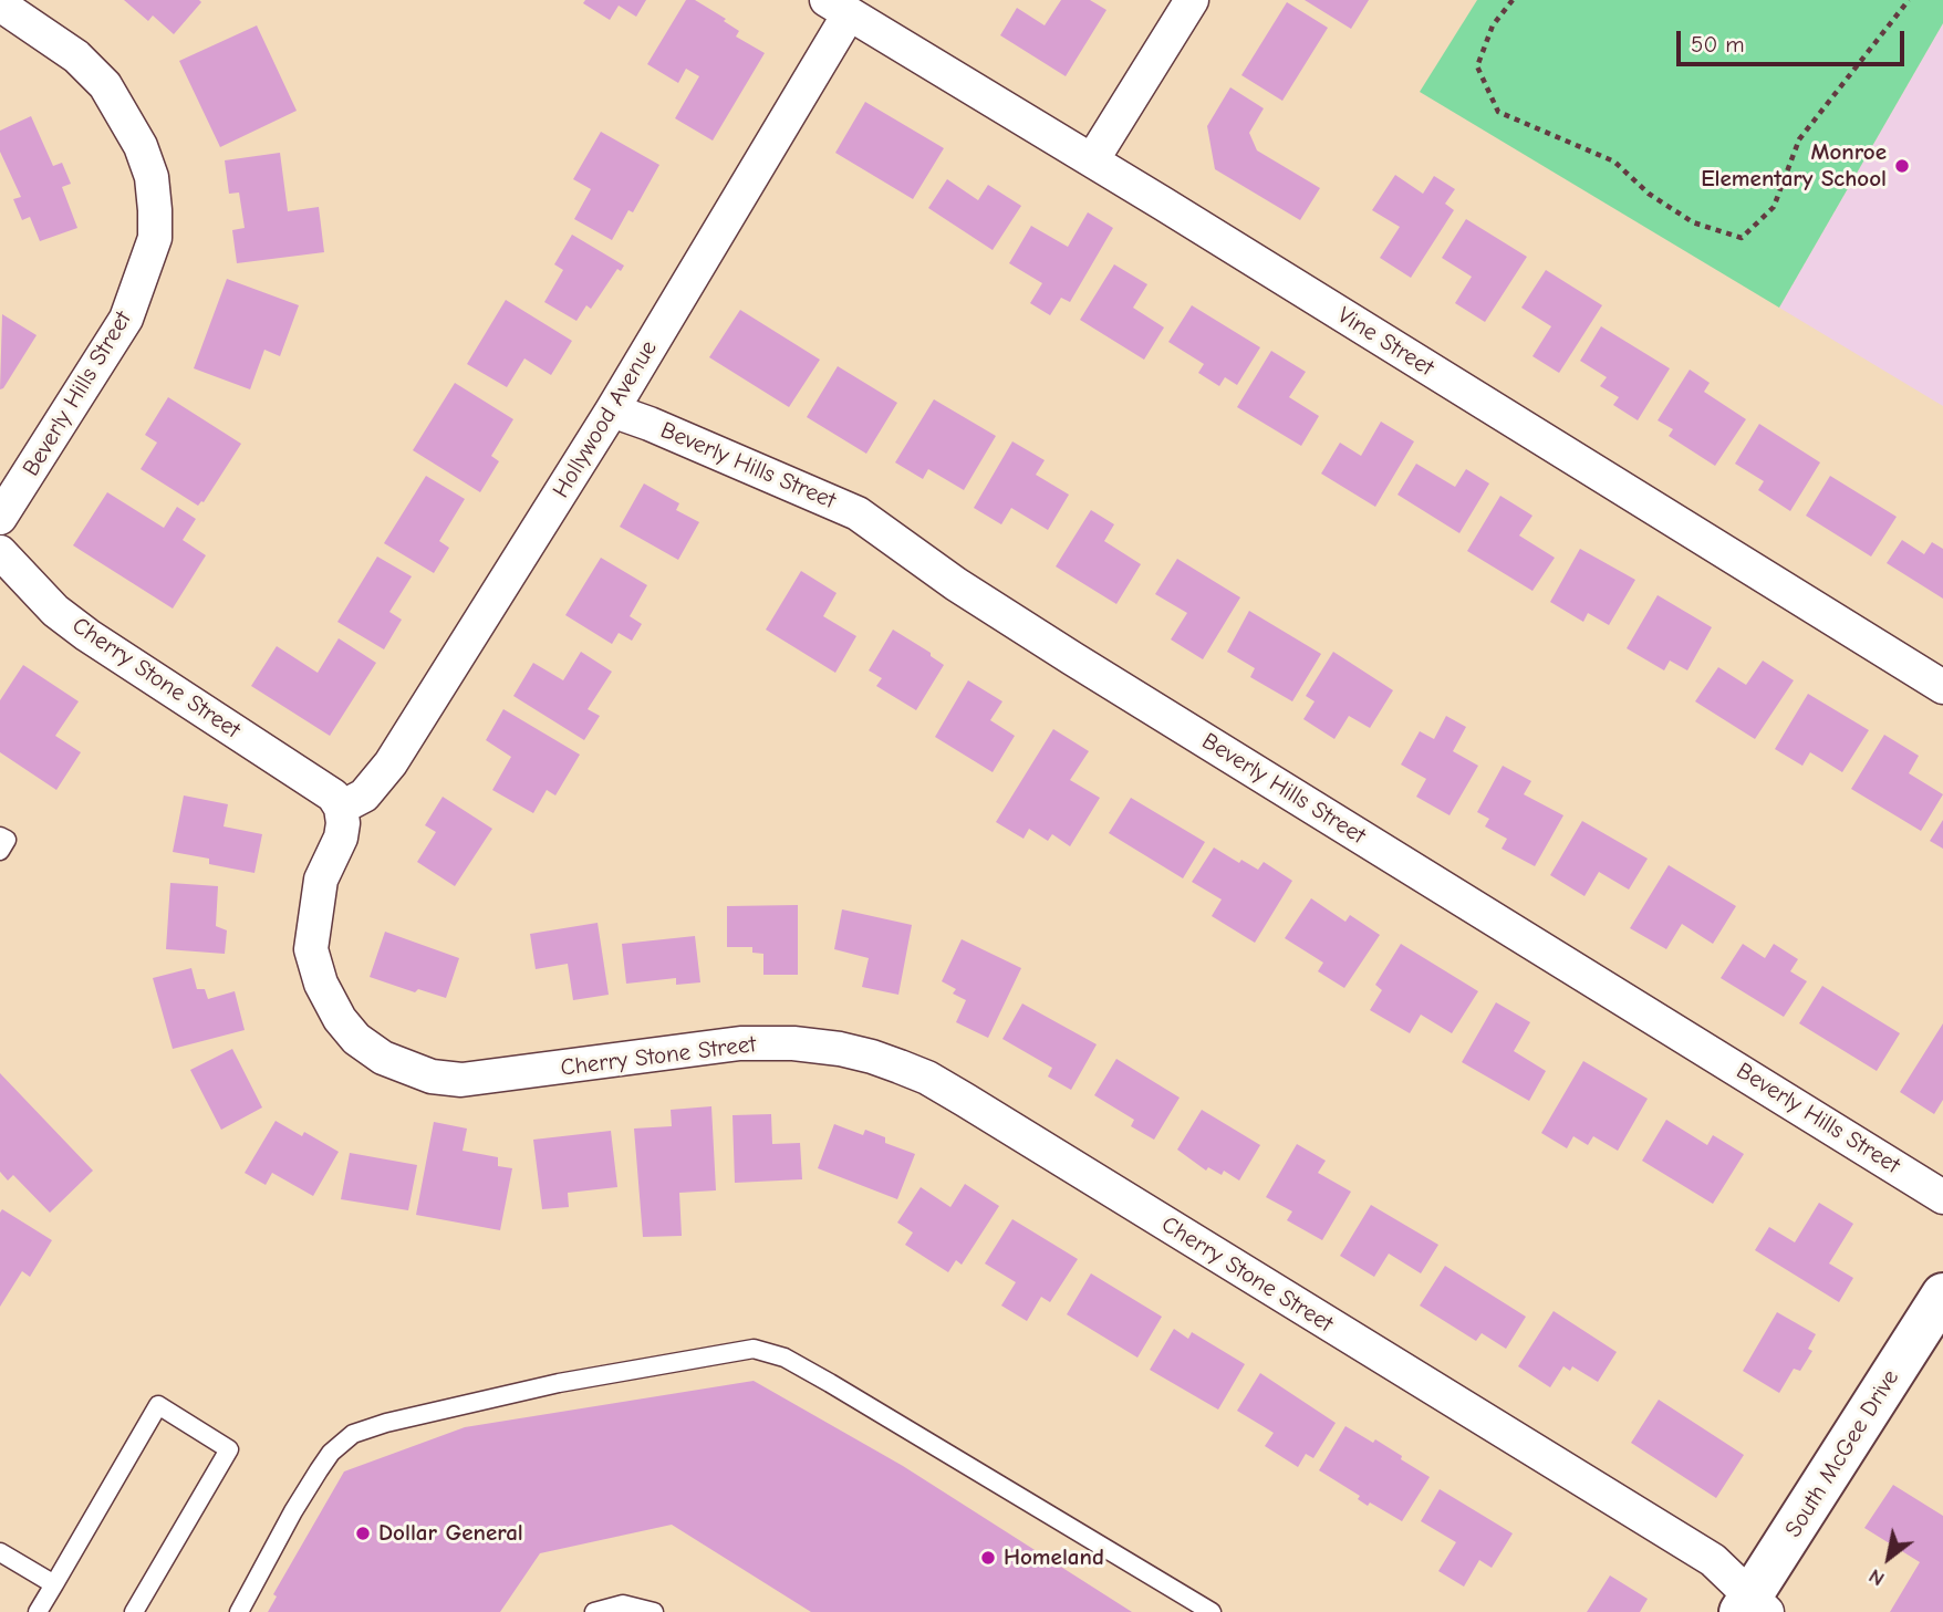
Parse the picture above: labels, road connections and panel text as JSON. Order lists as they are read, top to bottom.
{
  "streets": {
    "street": [
      "Vine Street",
      "Beverly Hills Street",
      "Hollywood Avenue",
      "Cherry Stone Street",
      "South McGee Drive"
    ]
  },
  "crossings": [
    ["Vine Street", "Hollywood Avenue"],
    ["Beverly Hills Street", "Hollywood Avenue"],
    ["Hollywood Avenue", "Cherry Stone Street"],
    ["Cherry Stone Street", "South McGee Drive"]
  ],
  "places": ["Monroe Elementary School", "Dollar General", "Homeland"],
  "scale_bar": "50 m",
  "north": "bottom left"
}
